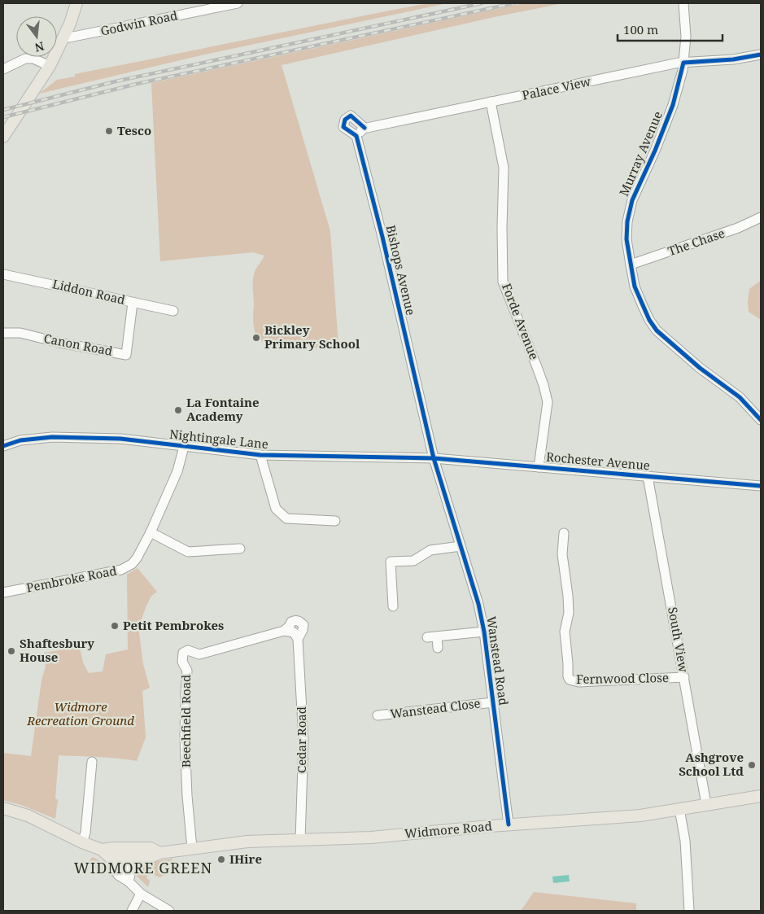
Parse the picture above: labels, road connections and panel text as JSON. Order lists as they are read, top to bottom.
{
  "streets": {
    "main road": ["Widmore Road"],
    "street": [
      "Godwin Road",
      "Palace View",
      "Murray Avenue",
      "The Chase",
      "Bishops Avenue",
      "Liddon Road",
      "Forde Avenue",
      "Canon Road",
      "Nightingale Lane",
      "Rochester Avenue",
      "Pembroke Road",
      "South View",
      "Wanstead Road",
      "Fernwood Close",
      "Wanstead Close",
      "Beechfield Road",
      "Cedar Road"
    ]
  },
  "crossings": [
    ["Palace View", "Murray Avenue"],
    ["Palace View", "Bishops Avenue"],
    ["Palace View", "Forde Avenue"],
    ["Murray Avenue", "The Chase"],
    ["Bishops Avenue", "Nightingale Lane"],
    ["Bishops Avenue", "Rochester Avenue"],
    ["Bishops Avenue", "Wanstead Road"],
    ["Liddon Road", "Canon Road"],
    ["Forde Avenue", "Rochester Avenue"],
    ["Nightingale Lane", "Rochester Avenue"],
    ["Nightingale Lane", "Pembroke Road"],
    ["Nightingale Lane", "Wanstead Road"],
    ["Rochester Avenue", "South View"],
    ["Rochester Avenue", "Wanstead Road"],
    ["South View", "Fernwood Close"],
    ["South View", "Widmore Road"],
    ["Wanstead Road", "Wanstead Close"],
    ["Wanstead Road", "Widmore Road"],
    ["Beechfield Road", "Cedar Road"],
    ["Beechfield Road", "Widmore Road"],
    ["Cedar Road", "Widmore Road"]
  ],
  "districts": ["WIDMORE GREEN"],
  "parks": ["Widmore Recreation Ground"],
  "places": [
    "Tesco",
    "Bickley Primary School",
    "La Fontaine Academy",
    "Petit Pembrokes",
    "Shaftesbury House",
    "Ashgrove School Ltd",
    "IHire"
  ],
  "scale_bar": "100 m",
  "north": "bottom"
}
